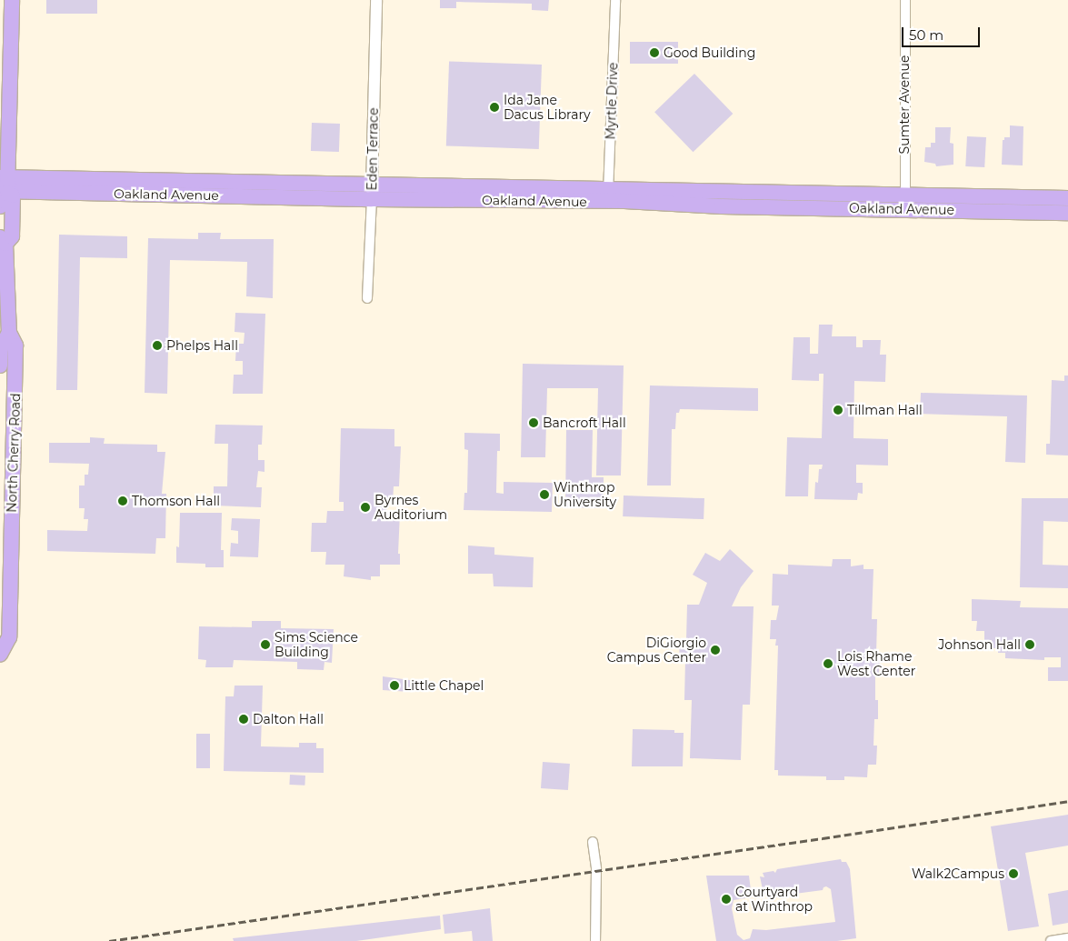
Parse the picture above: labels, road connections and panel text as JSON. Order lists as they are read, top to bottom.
{
  "streets": {
    "main road": ["Oakland Avenue", "North Cherry Road"],
    "street": ["Myrtle Drive", "Sumter Avenue", "Eden Terrace"]
  },
  "crossings": [
    ["Myrtle Drive", "Oakland Avenue"],
    ["Sumter Avenue", "Oakland Avenue"],
    ["Eden Terrace", "Oakland Avenue"],
    ["Oakland Avenue", "North Cherry Road"]
  ],
  "places": [
    "Good Building",
    "Ida Jane Dacus Library",
    "Phelps Hall",
    "Tillman Hall",
    "Bancroft Hall",
    "Winthrop University",
    "Thomson Hall",
    "Byrnes Auditorium",
    "Sims Science Building",
    "Johnson Hall",
    "DiGiorgio Campus Center",
    "Lois Rhame West Center",
    "Little Chapel",
    "Dalton Hall",
    "Walk2Campus",
    "Courtyard at Winthrop"
  ],
  "scale_bar": "50 m"
}
